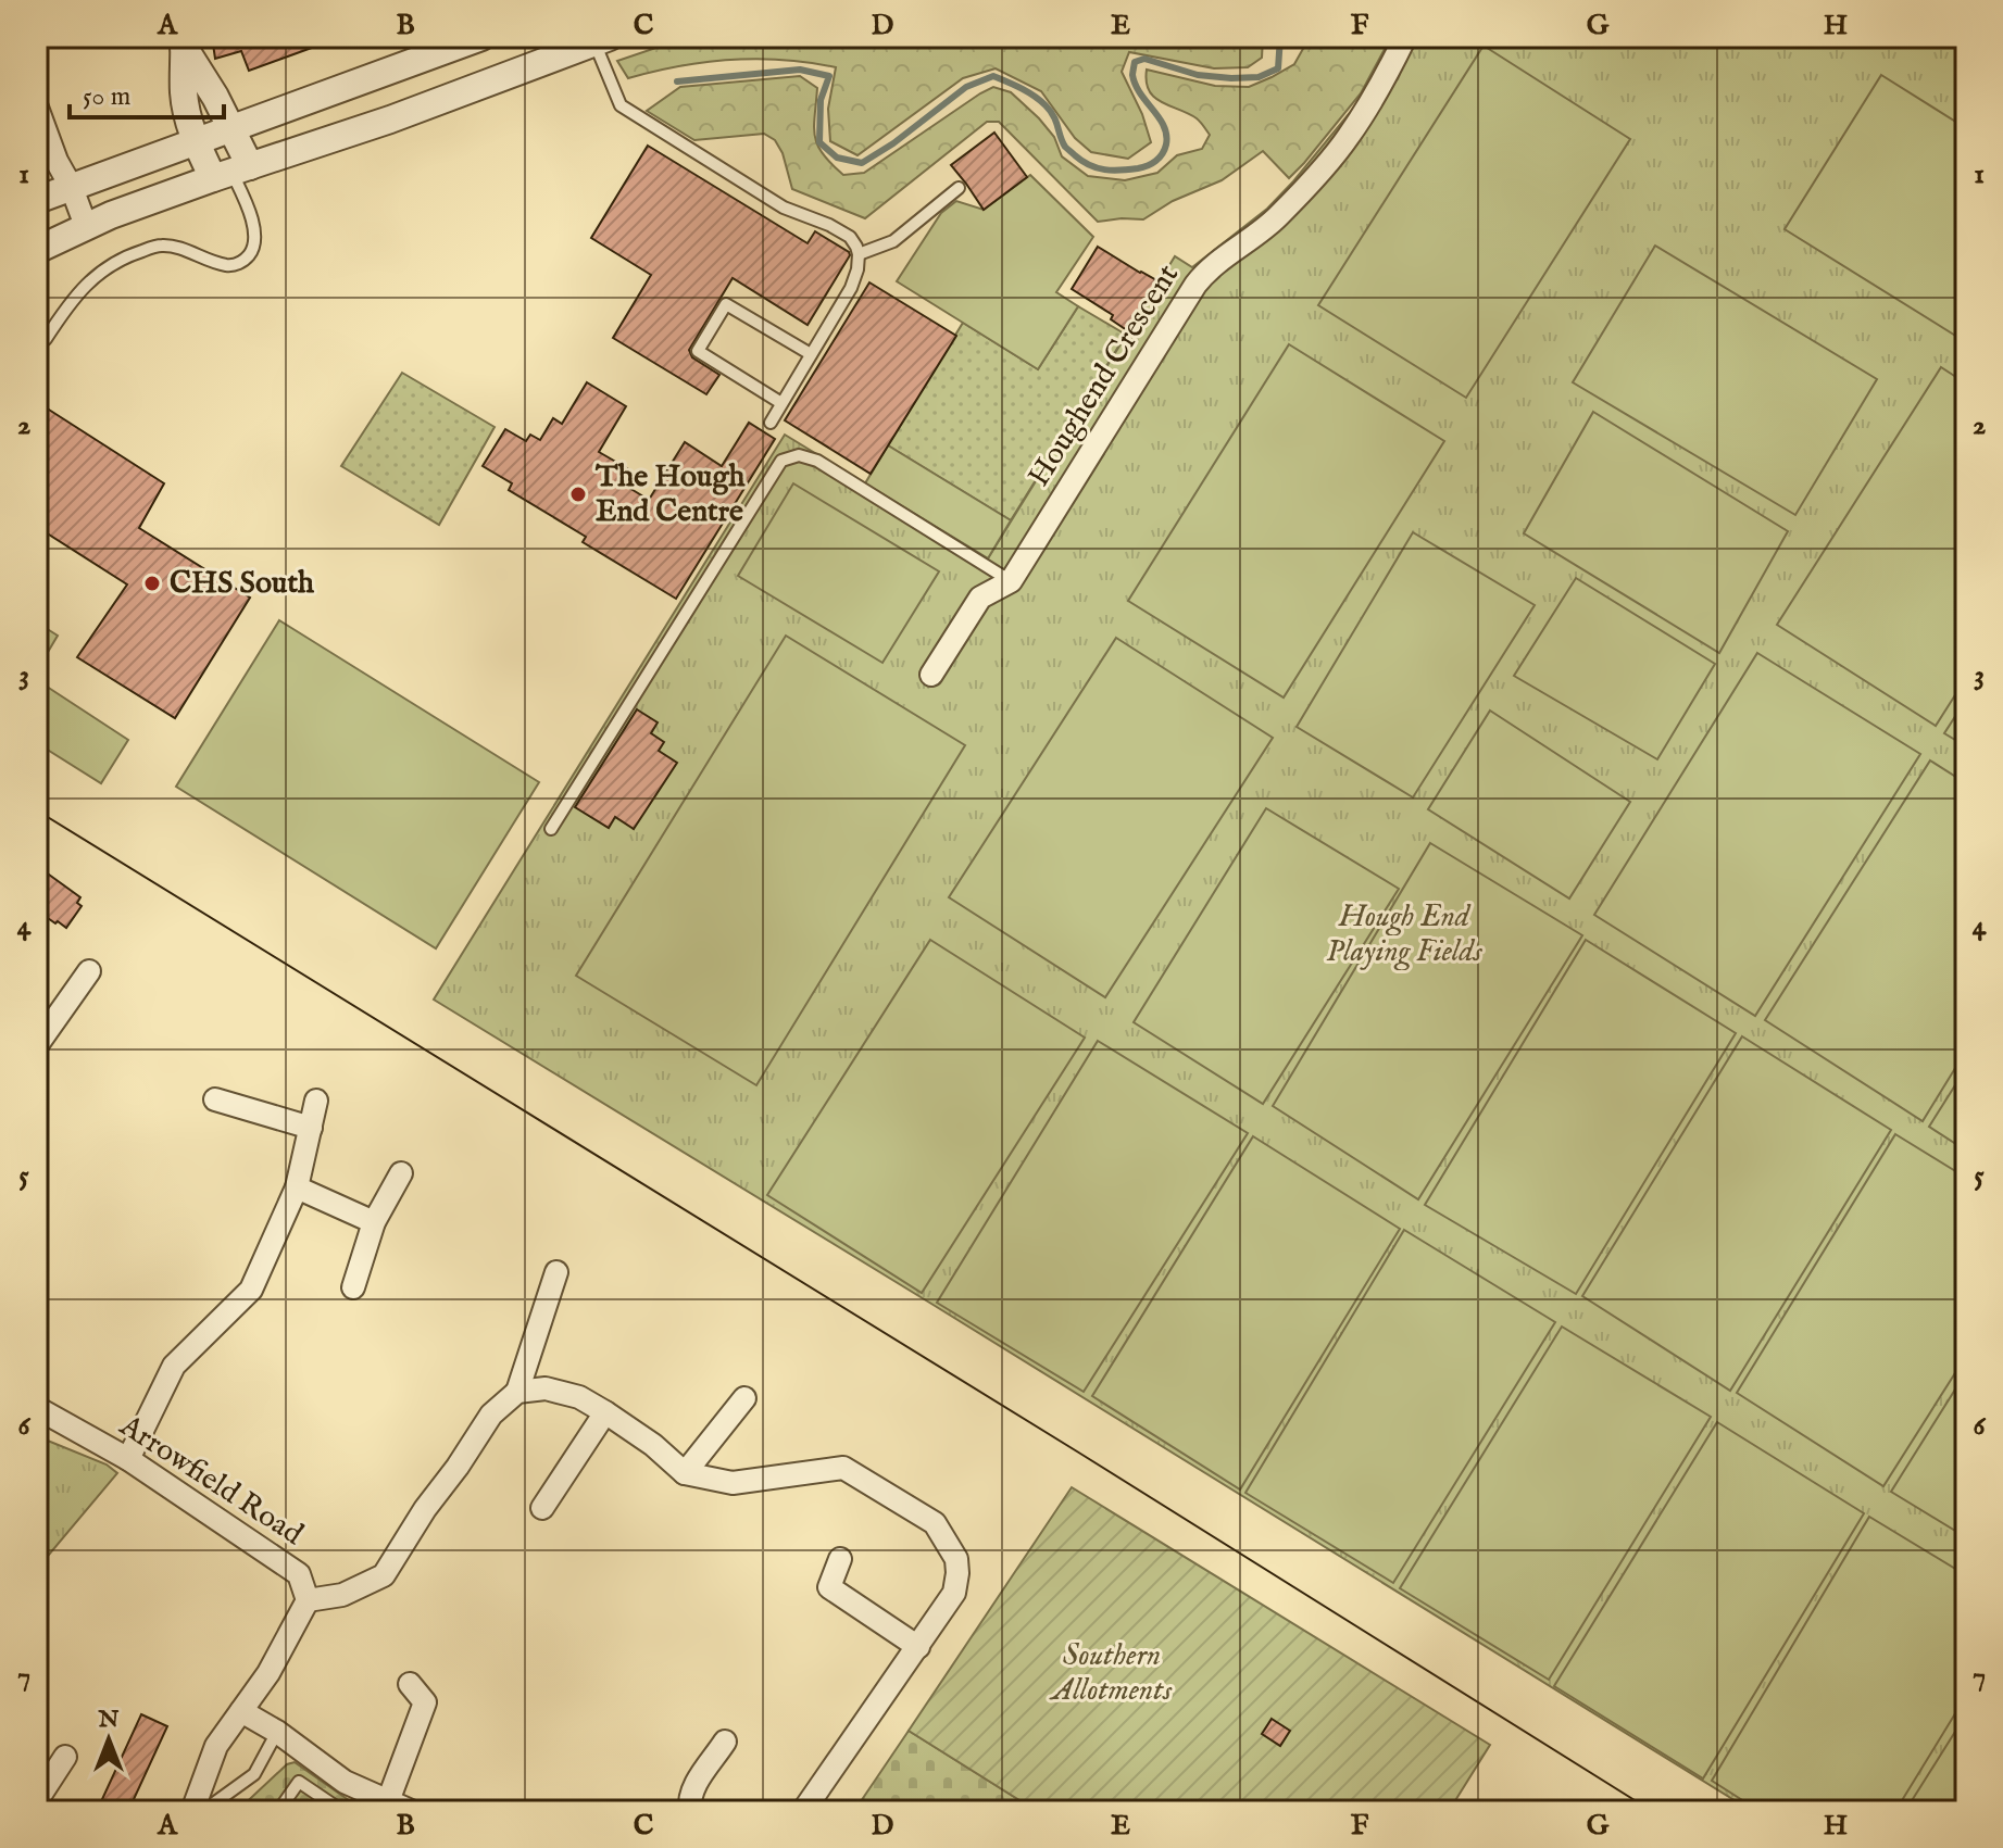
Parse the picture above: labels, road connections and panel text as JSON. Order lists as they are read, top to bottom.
{
  "streets": {
    "street": ["Houghend Crescent", "Arrowfield Road"]
  },
  "parks": ["Hough End Playing Fields", "Southern Allotments"],
  "places": ["The Hough End Centre", "CHS South"],
  "scale_bar": "50 m",
  "north": "top",
  "grid": {
    "columns": [
      "A",
      "B",
      "C",
      "D",
      "E",
      "F",
      "G",
      "H"
    ],
    "rows": [
      "1",
      "2",
      "3",
      "4",
      "5",
      "6",
      "7"
    ]
  }
}
